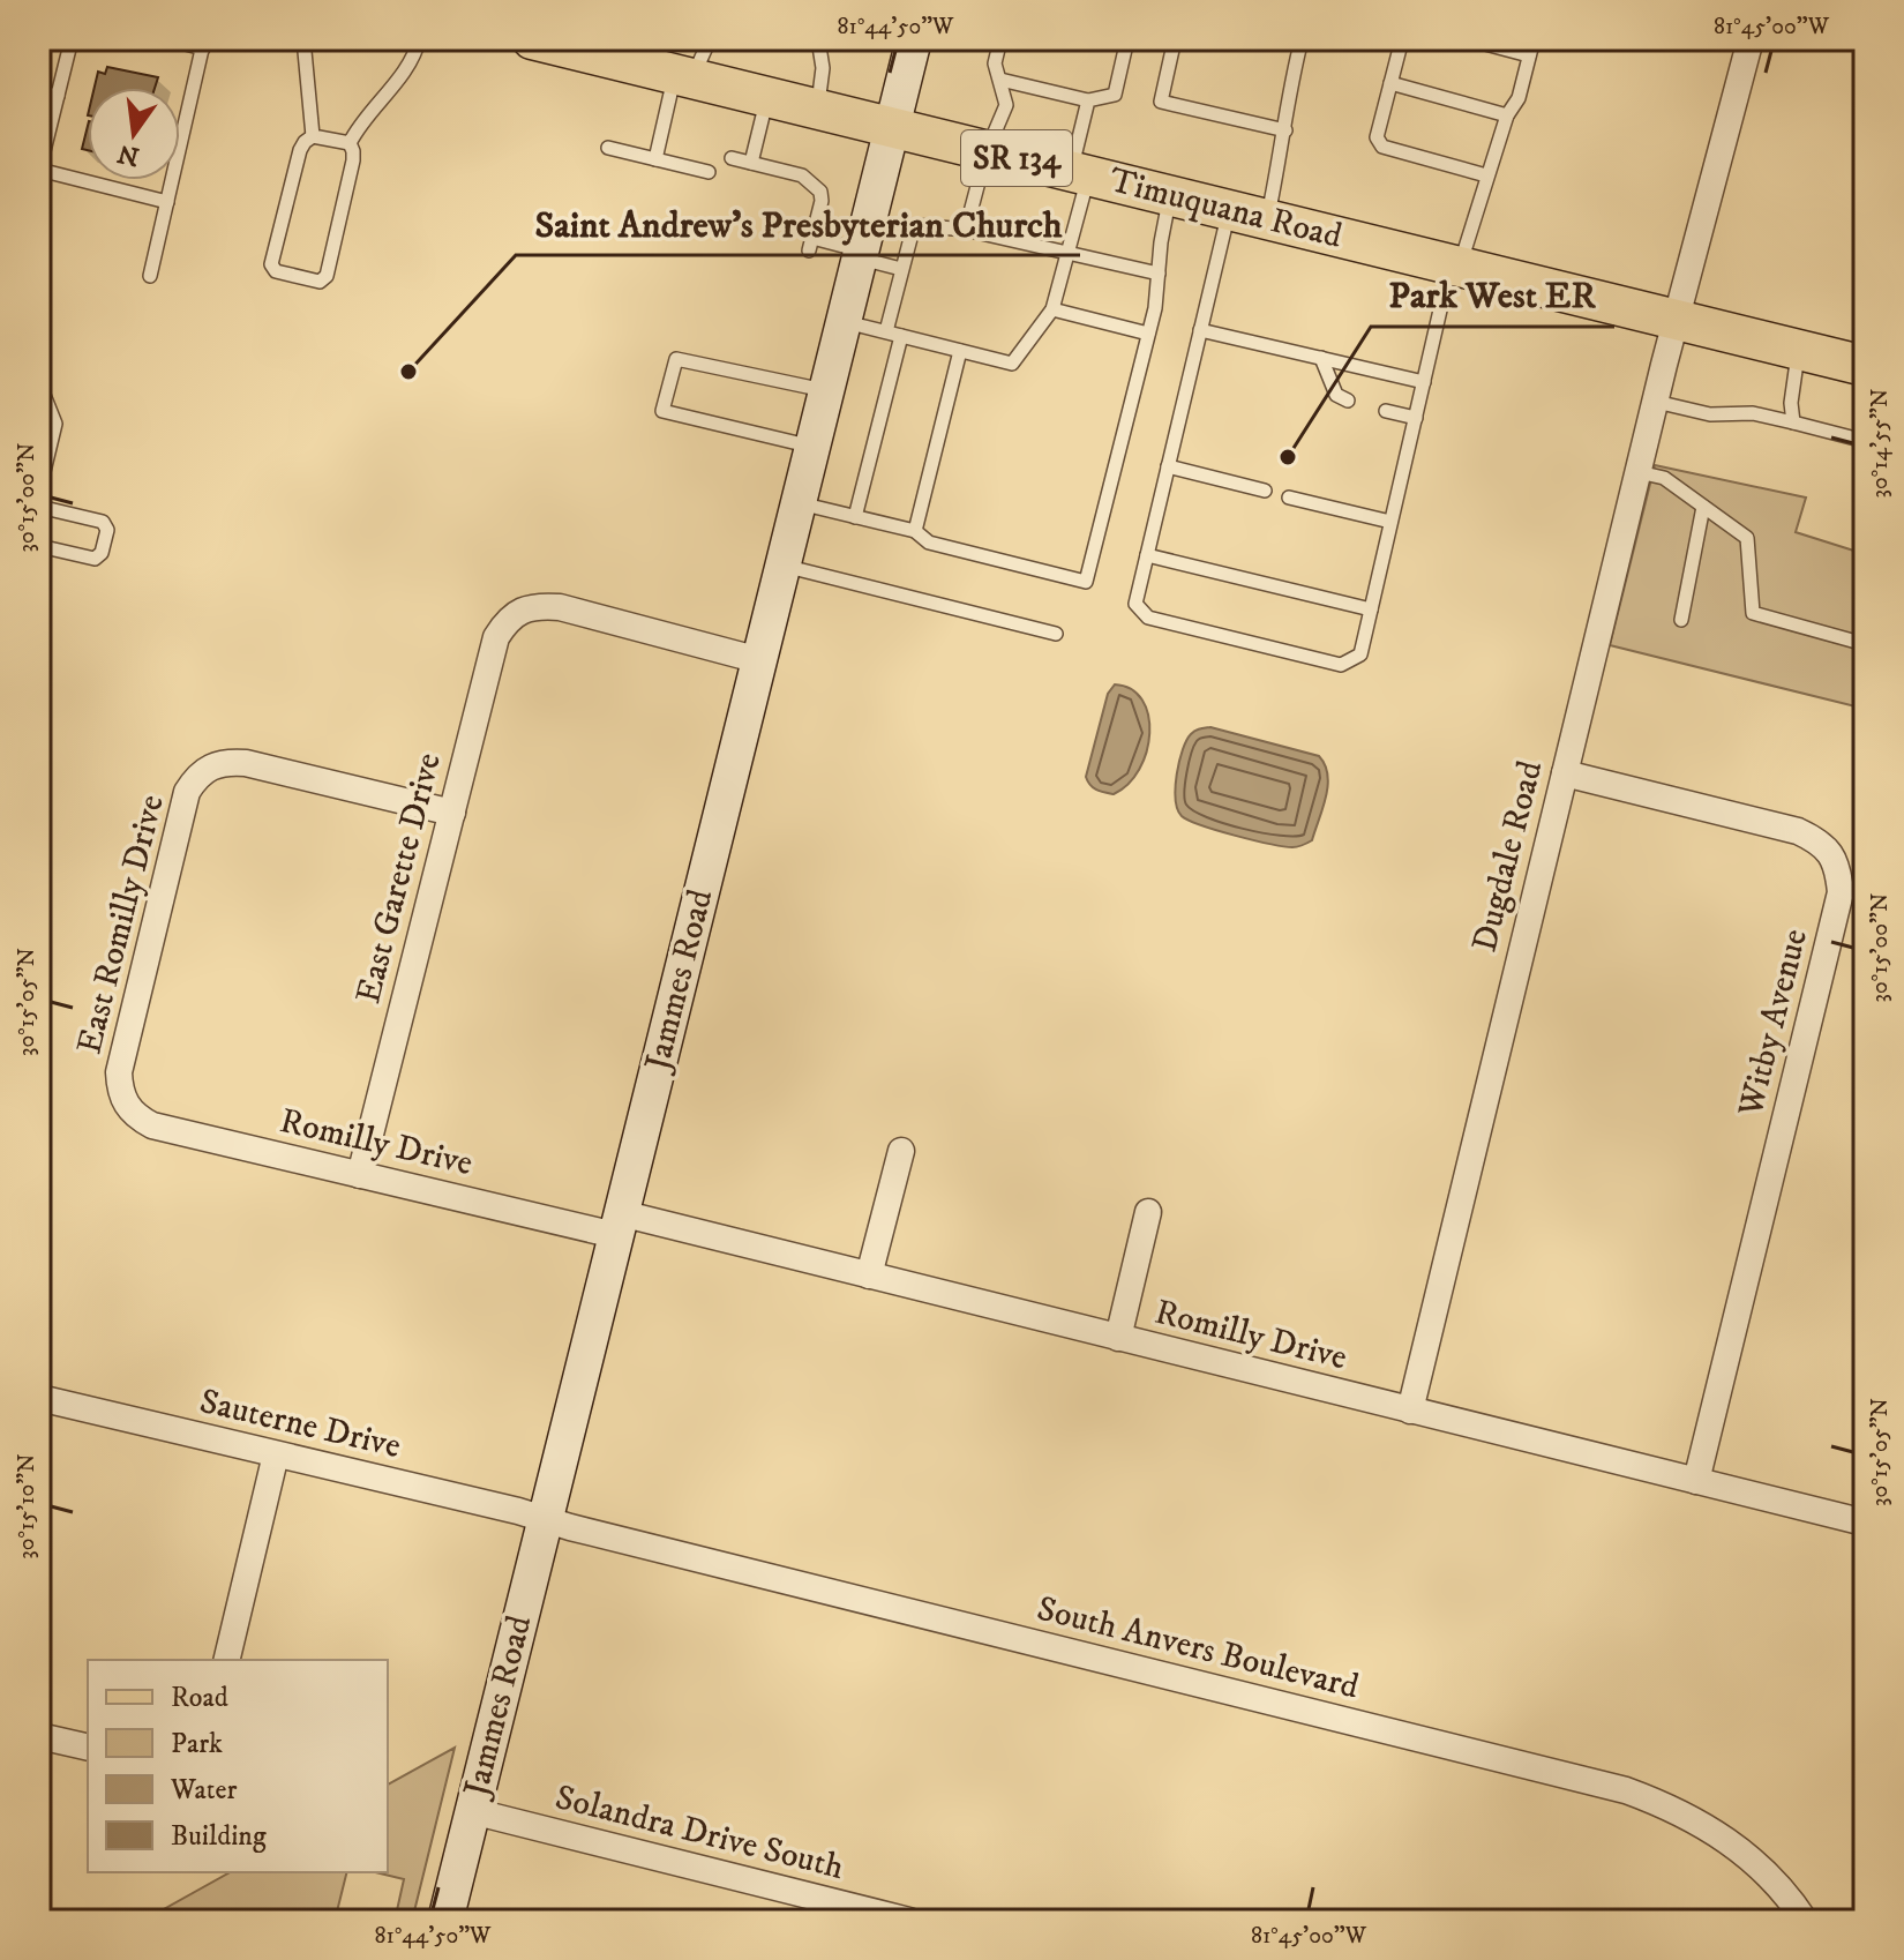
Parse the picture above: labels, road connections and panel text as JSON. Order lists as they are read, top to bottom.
{
  "streets": {
    "main road": ["SR 134", "Timuquana Road"],
    "street": [
      "Dugdale Road",
      "East Garette Drive",
      "East Romilly Drive",
      "Jammes Road",
      "Witby Avenue",
      "Romilly Drive",
      "Sauterne Drive",
      "South Anvers Boulevard",
      "Solandra Drive South"
    ]
  },
  "crossings": [
    ["Timuquana Road", "Dugdale Road"],
    ["Timuquana Road", "Jammes Road"],
    ["Dugdale Road", "Witby Avenue"],
    ["Dugdale Road", "Romilly Drive"],
    ["East Garette Drive", "East Romilly Drive"],
    ["East Garette Drive", "Jammes Road"],
    ["East Garette Drive", "Romilly Drive"],
    ["East Romilly Drive", "Romilly Drive"],
    ["Jammes Road", "Romilly Drive"],
    ["Jammes Road", "Sauterne Drive"],
    ["Jammes Road", "South Anvers Boulevard"],
    ["Jammes Road", "Solandra Drive South"],
    ["Witby Avenue", "Romilly Drive"],
    ["Sauterne Drive", "South Anvers Boulevard"]
  ],
  "places": ["Saint Andrew's Presbyterian Church", "Park West ER"],
  "legend": [
    "Road",
    "Park",
    "Water",
    "Building"
  ],
  "north": "bottom",
  "coordinates": [
    "81°44'50\"W",
    "81°45'00\"W",
    "30°14'55\"N",
    "30°15'00\"N",
    "30°15'05\"N",
    "30°15'10\"N"
  ]
}
